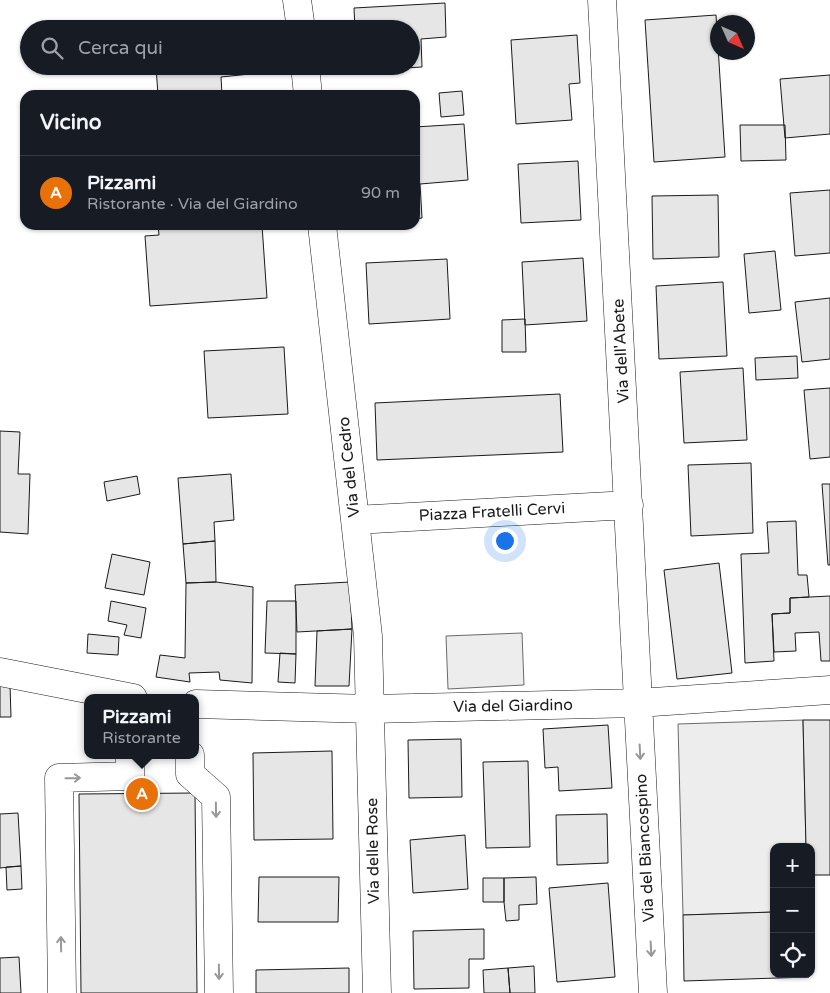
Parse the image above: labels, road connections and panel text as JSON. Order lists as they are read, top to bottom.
{
  "streets": {
    "street": [
      "Via dell'Abete",
      "Via del Cedro",
      "Piazza Fratelli Cervi",
      "Via del Giardino",
      "Via del Biancospino",
      "Via delle Rose"
    ]
  },
  "crossings": [
    ["Via dell'Abete", "Piazza Fratelli Cervi"],
    ["Via dell'Abete", "Via del Giardino"],
    ["Via dell'Abete", "Via del Biancospino"],
    ["Via del Cedro", "Piazza Fratelli Cervi"],
    ["Via del Cedro", "Via del Giardino"],
    ["Via del Cedro", "Via delle Rose"],
    ["Via del Giardino", "Via del Biancospino"],
    ["Via del Giardino", "Via delle Rose"]
  ],
  "one_way": ["Via del Biancospino"],
  "north": "bottom right",
  "page": {
    "search": "Cerca qui",
    "heading": "Vicino",
    "list": [
      {
        "mark": "A",
        "name": "Pizzami",
        "note": "Ristorante · Via del Giardino",
        "value": "90 m"
      }
    ],
    "popup": ["Pizzami", "Ristorante"],
    "pins": "A",
    "map_buttons": ["+", "−"]
  }
}
